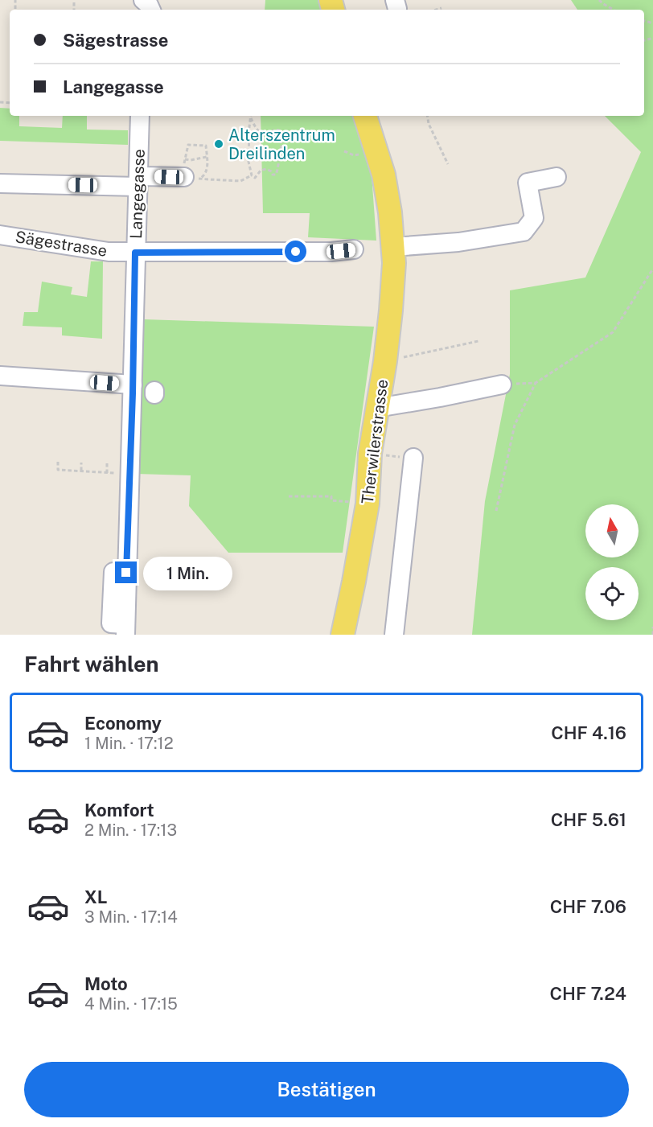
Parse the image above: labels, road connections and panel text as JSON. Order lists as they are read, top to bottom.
{
  "streets": {
    "main road": ["Therwilerstrasse"],
    "street": ["Langegasse", "Sägestrasse"]
  },
  "crossings": [
    ["Langegasse", "Sägestrasse"]
  ],
  "places": ["Alterszentrum Dreilinden"],
  "north": "top",
  "page": {
    "banner": ["Sägestrasse", "Langegasse"],
    "bubble": "1 Min.",
    "heading": "Fahrt wählen",
    "list": [
      {
        "name": "Economy",
        "note": "1 Min. · 17:12",
        "value": "CHF 4.16"
      },
      {
        "name": "Komfort",
        "note": "2 Min. · 17:13",
        "value": "CHF 5.61"
      },
      {
        "name": "XL",
        "note": "3 Min. · 17:14",
        "value": "CHF 7.06"
      },
      {
        "name": "Moto",
        "note": "4 Min. · 17:15",
        "value": "CHF 7.24"
      }
    ],
    "buttons": "Bestätigen"
  }
}
